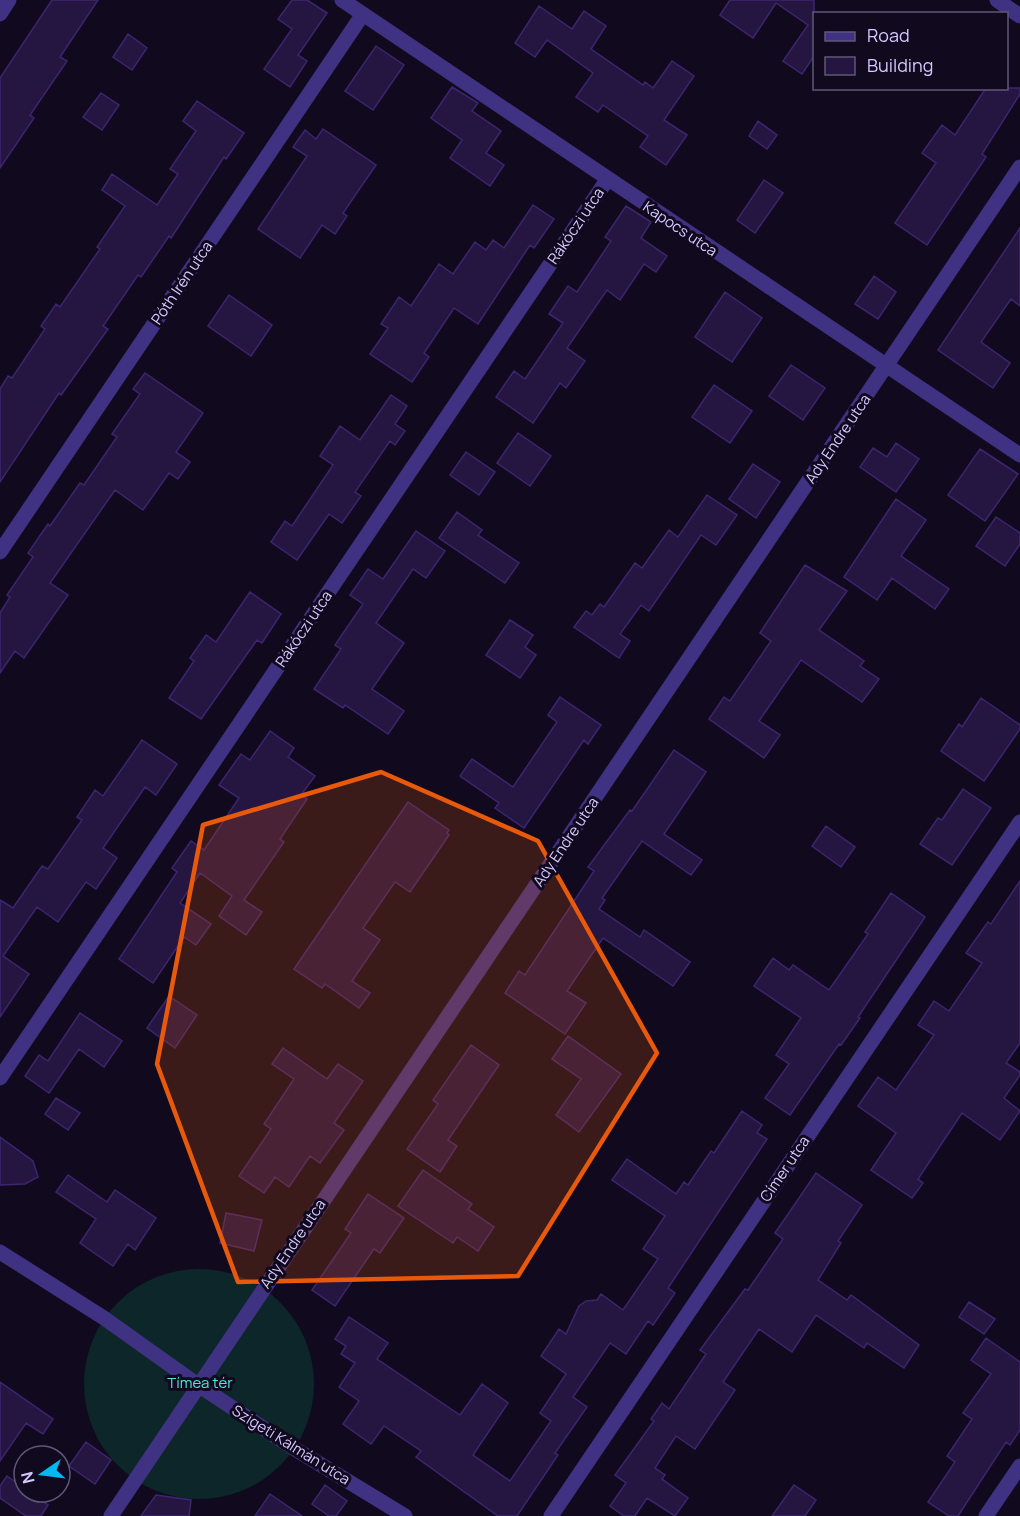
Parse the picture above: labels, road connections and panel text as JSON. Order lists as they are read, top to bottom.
{
  "streets": {
    "street": [
      "Rákóczi utca",
      "Kapocs utca",
      "Póth Irén utca",
      "Ady Endre utca",
      "Címer utca",
      "Szigeti Kálmán utca"
    ]
  },
  "crossings": [
    ["Rákóczi utca", "Kapocs utca"],
    ["Kapocs utca", "Póth Irén utca"],
    ["Kapocs utca", "Ady Endre utca"],
    ["Ady Endre utca", "Szigeti Kálmán utca"]
  ],
  "parks": ["Tímea tér"],
  "legend": ["Road", "Building"],
  "north": "left"
}
